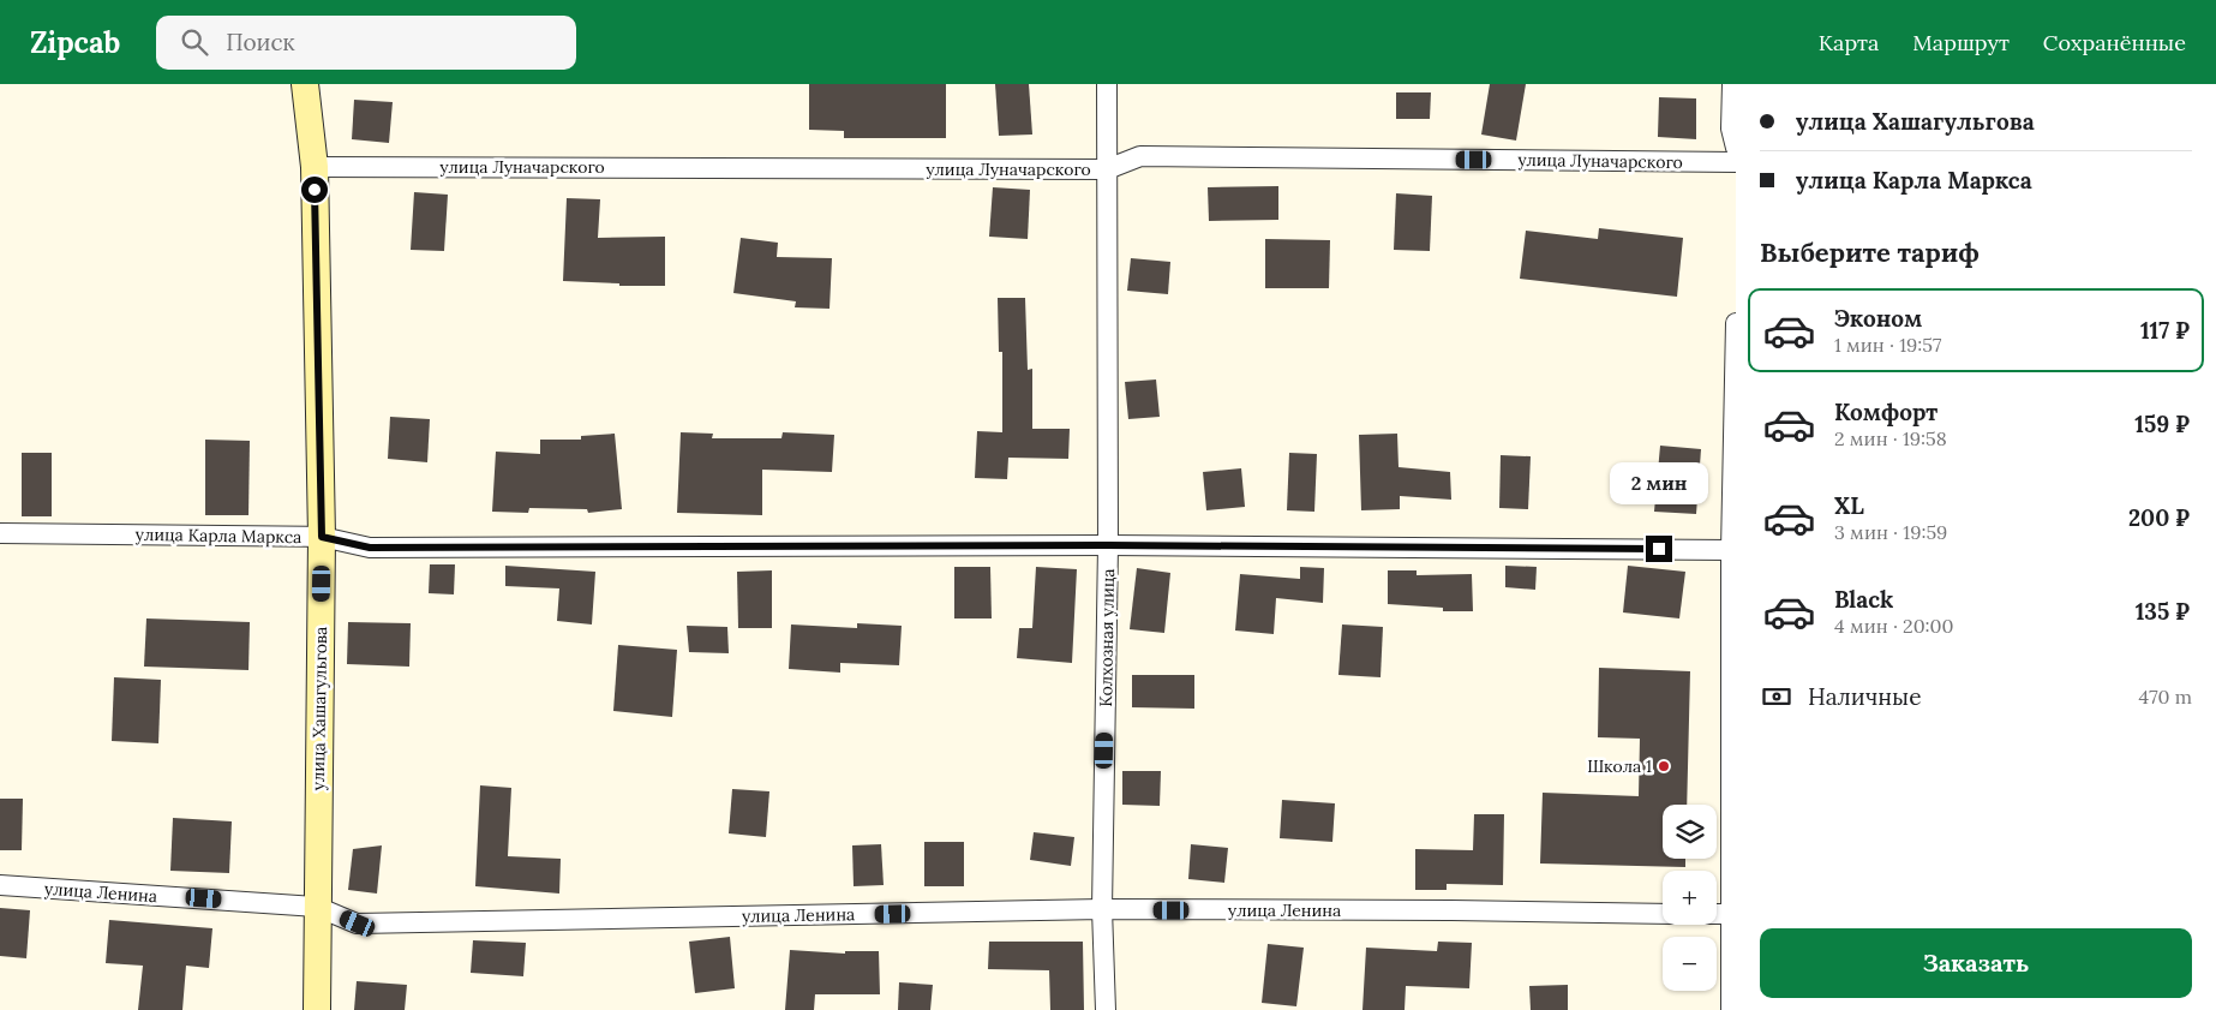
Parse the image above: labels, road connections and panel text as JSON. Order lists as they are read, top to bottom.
{
  "streets": {
    "main road": ["улица Хашагульгова"],
    "street": [
      "улица Луначарского",
      "улица Карла Маркса",
      "Колхозная улица",
      "улица Ленина"
    ]
  },
  "crossings": [
    ["улица Луначарского", "Колхозная улица"],
    ["улица Луначарского", "улица Хашагульгова"],
    ["улица Карла Маркса", "Колхозная улица"],
    ["улица Карла Маркса", "улица Хашагульгова"],
    ["Колхозная улица", "улица Ленина"],
    ["улица Хашагульгова", "улица Ленина"]
  ],
  "places": ["Школа 1"],
  "page": {
    "header": "Zipcab",
    "search": "Поиск",
    "nav": ["Карта", "Маршрут", "Сохранённые"],
    "banner": ["улица Хашагульгова", "улица Карла Маркса"],
    "heading": "Выберите тариф",
    "list": [
      {
        "name": "Эконом",
        "note": "1 мин · 19:57",
        "value": "117 ₽"
      },
      {
        "name": "Комфорт",
        "note": "2 мин · 19:58",
        "value": "159 ₽"
      },
      {
        "name": "XL",
        "note": "3 мин · 19:59",
        "value": "200 ₽"
      },
      {
        "name": "Black",
        "note": "4 мин · 20:00",
        "value": "135 ₽"
      }
    ],
    "bubble": "2 мин",
    "pay": ["Наличные", "470 m"],
    "map_buttons": ["+", "−"],
    "buttons": "Заказать"
  }
}
